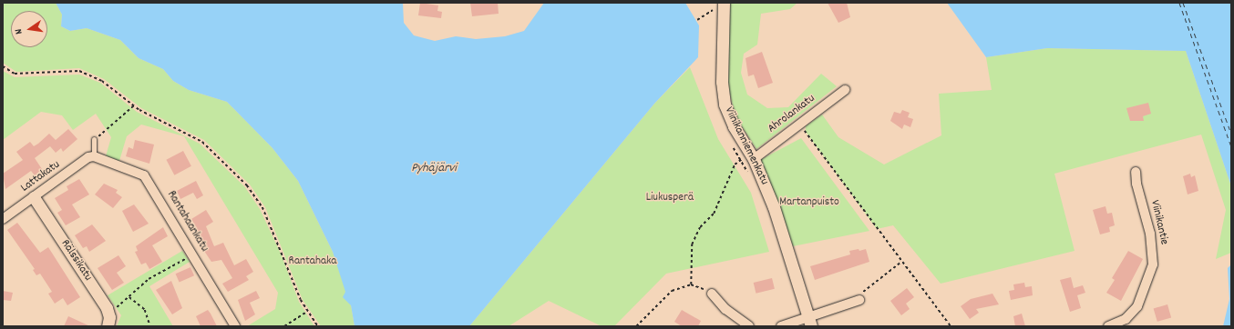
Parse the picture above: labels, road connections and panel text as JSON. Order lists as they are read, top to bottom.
{
  "streets": {
    "street": [
      "Ahrolankatu",
      "Viinikanniemenkatu",
      "Lattakatu",
      "Rantahaankatu",
      "Viinikantie",
      "Rälssikatu"
    ]
  },
  "crossings": [
    ["Ahrolankatu", "Viinikanniemenkatu"],
    ["Lattakatu", "Rantahaankatu"],
    ["Lattakatu", "Rälssikatu"]
  ],
  "water": ["Pyhäjärvi"],
  "parks": ["Liukusperä", "Martanpuisto", "Rantahaka"],
  "north": "left"
}
